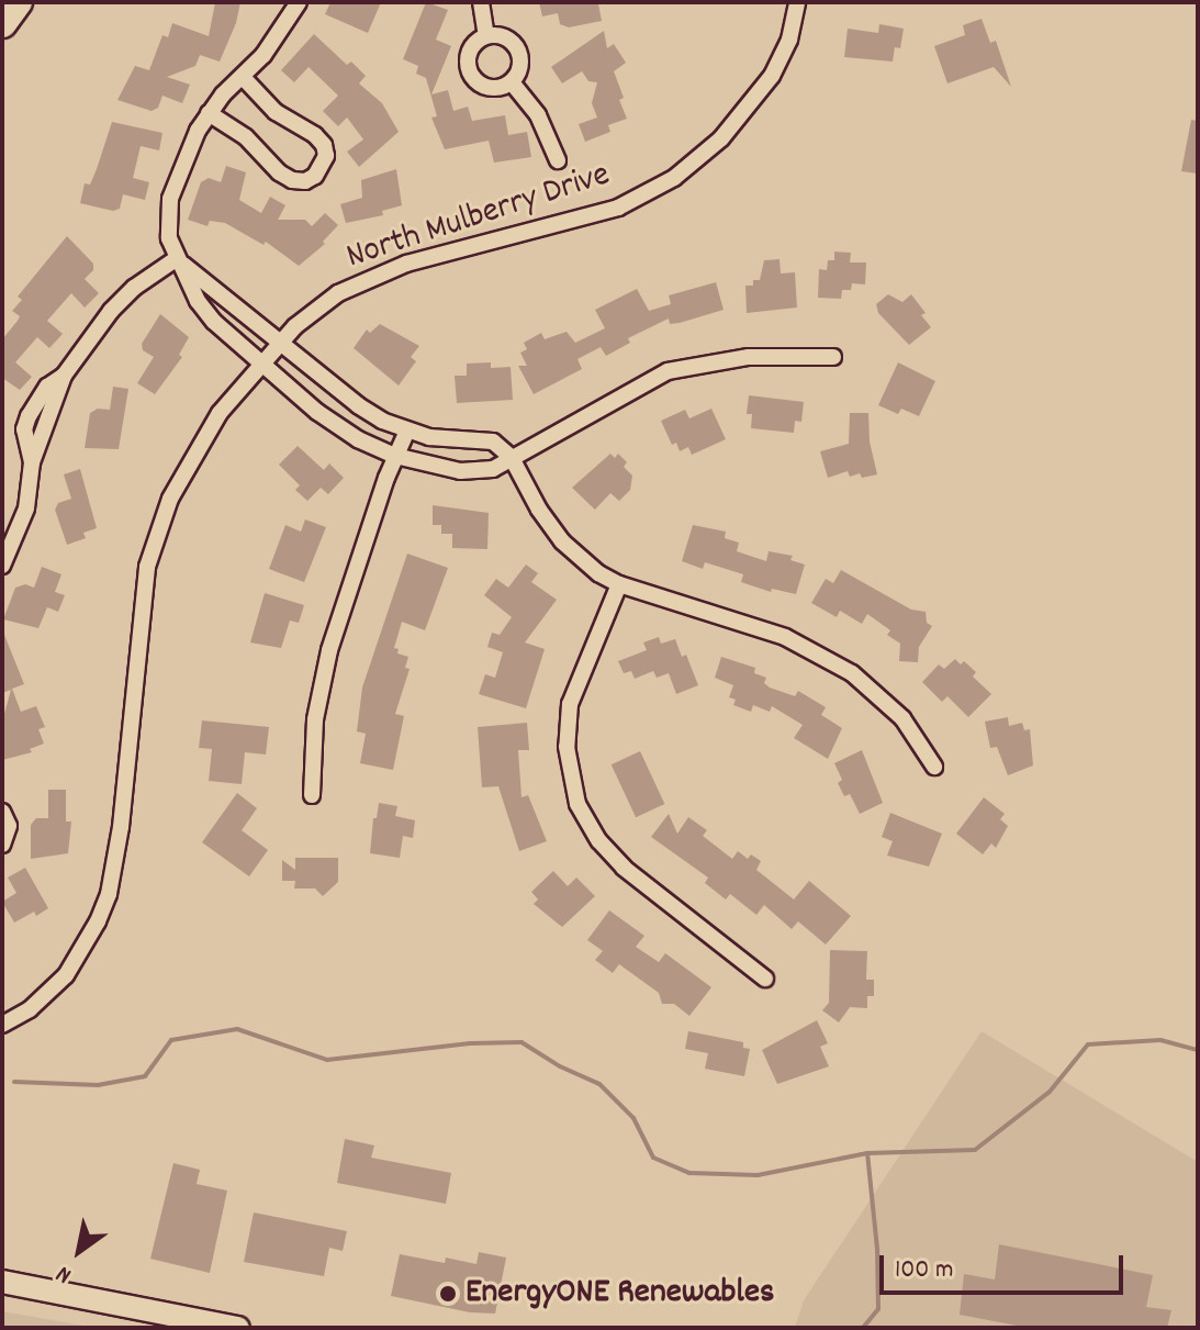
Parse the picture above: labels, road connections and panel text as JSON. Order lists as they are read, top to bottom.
{
  "streets": {
    "street": ["North Mulberry Drive"]
  },
  "places": ["EnergyONE Renewables"],
  "scale_bar": "100 m",
  "north": "bottom left"
}
